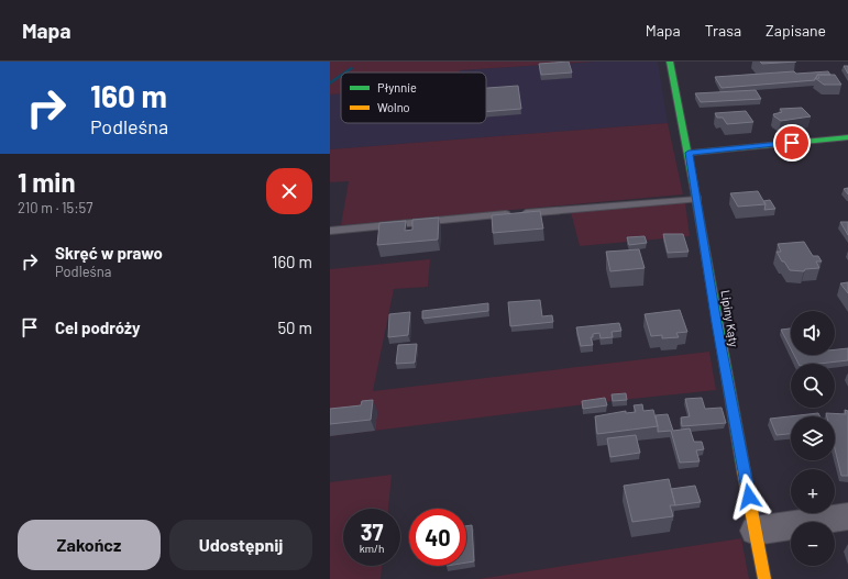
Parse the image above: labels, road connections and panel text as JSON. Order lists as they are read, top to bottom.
{
  "streets": {
    "street": ["Lipiny Kąty"]
  },
  "legend": ["Płynnie", "Wolno"],
  "page": {
    "header": "Mapa",
    "nav": ["Mapa", "Trasa", "Zapisane"],
    "turn": ["160 m", "Podleśna"],
    "heading": ["1 min", "210 m · 15:57"],
    "list": [
      {
        "name": "Skręć w prawo",
        "note": "Podleśna",
        "value": "160 m"
      },
      {
        "name": "Cel podróży",
        "value": "50 m"
      }
    ],
    "map_buttons": ["+", "−"],
    "speed": "37 km/h",
    "limit": "40",
    "buttons": ["Zakończ", "Udostępnij"]
  }
}
